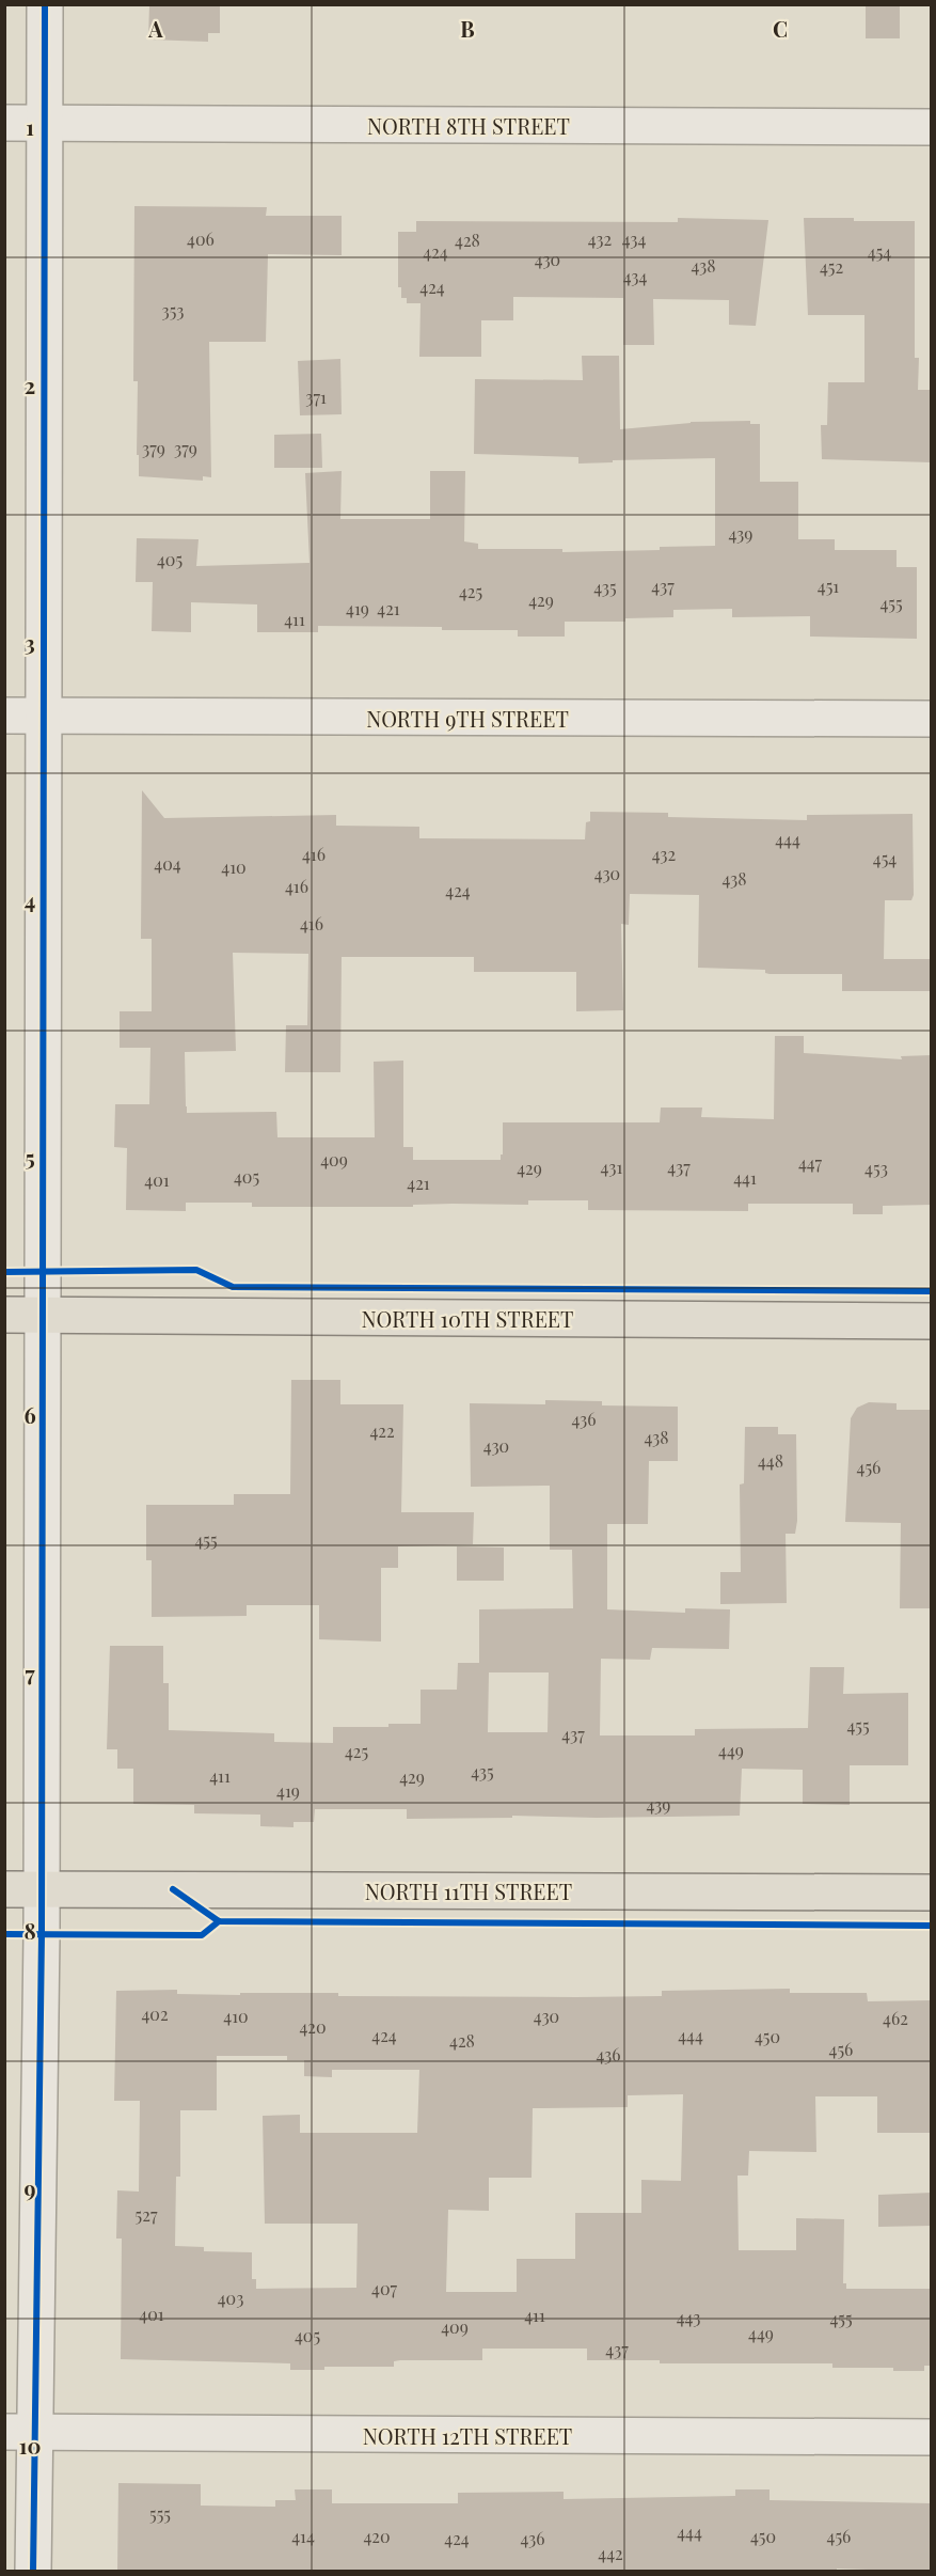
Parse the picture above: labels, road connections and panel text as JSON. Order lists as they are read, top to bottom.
{
  "streets": {
    "main road": ["NORTH 10TH STREET", "NORTH 11TH STREET"],
    "street": ["NORTH 8TH STREET", "NORTH 9TH STREET", "NORTH 12TH STREET"]
  },
  "house_numbers": [
    "406",
    "432",
    "434",
    "428",
    "424",
    "454",
    "430",
    "438",
    "452",
    "434",
    "424",
    "353",
    "371",
    "379",
    "379",
    "439",
    "405",
    "437",
    "451",
    "435",
    "425",
    "429",
    "455",
    "419",
    "421",
    "411",
    "444",
    "416",
    "432",
    "454",
    "404",
    "410",
    "430",
    "438",
    "416",
    "424",
    "416",
    "409",
    "447",
    "431",
    "437",
    "429",
    "453",
    "405",
    "441",
    "401",
    "421",
    "436",
    "422",
    "438",
    "430",
    "448",
    "456",
    "455",
    "455",
    "437",
    "449",
    "425",
    "435",
    "411",
    "429",
    "419",
    "439",
    "402",
    "410",
    "430",
    "462",
    "420",
    "424",
    "444",
    "450",
    "428",
    "456",
    "436",
    "527",
    "407",
    "403",
    "401",
    "411",
    "443",
    "455",
    "409",
    "449",
    "405",
    "437",
    "555",
    "444",
    "414",
    "420",
    "450",
    "456",
    "424",
    "436",
    "442"
  ],
  "grid": {
    "columns": ["A", "B", "C"],
    "rows": [
      "1",
      "2",
      "3",
      "4",
      "5",
      "6",
      "7",
      "8",
      "9",
      "10"
    ]
  }
}
